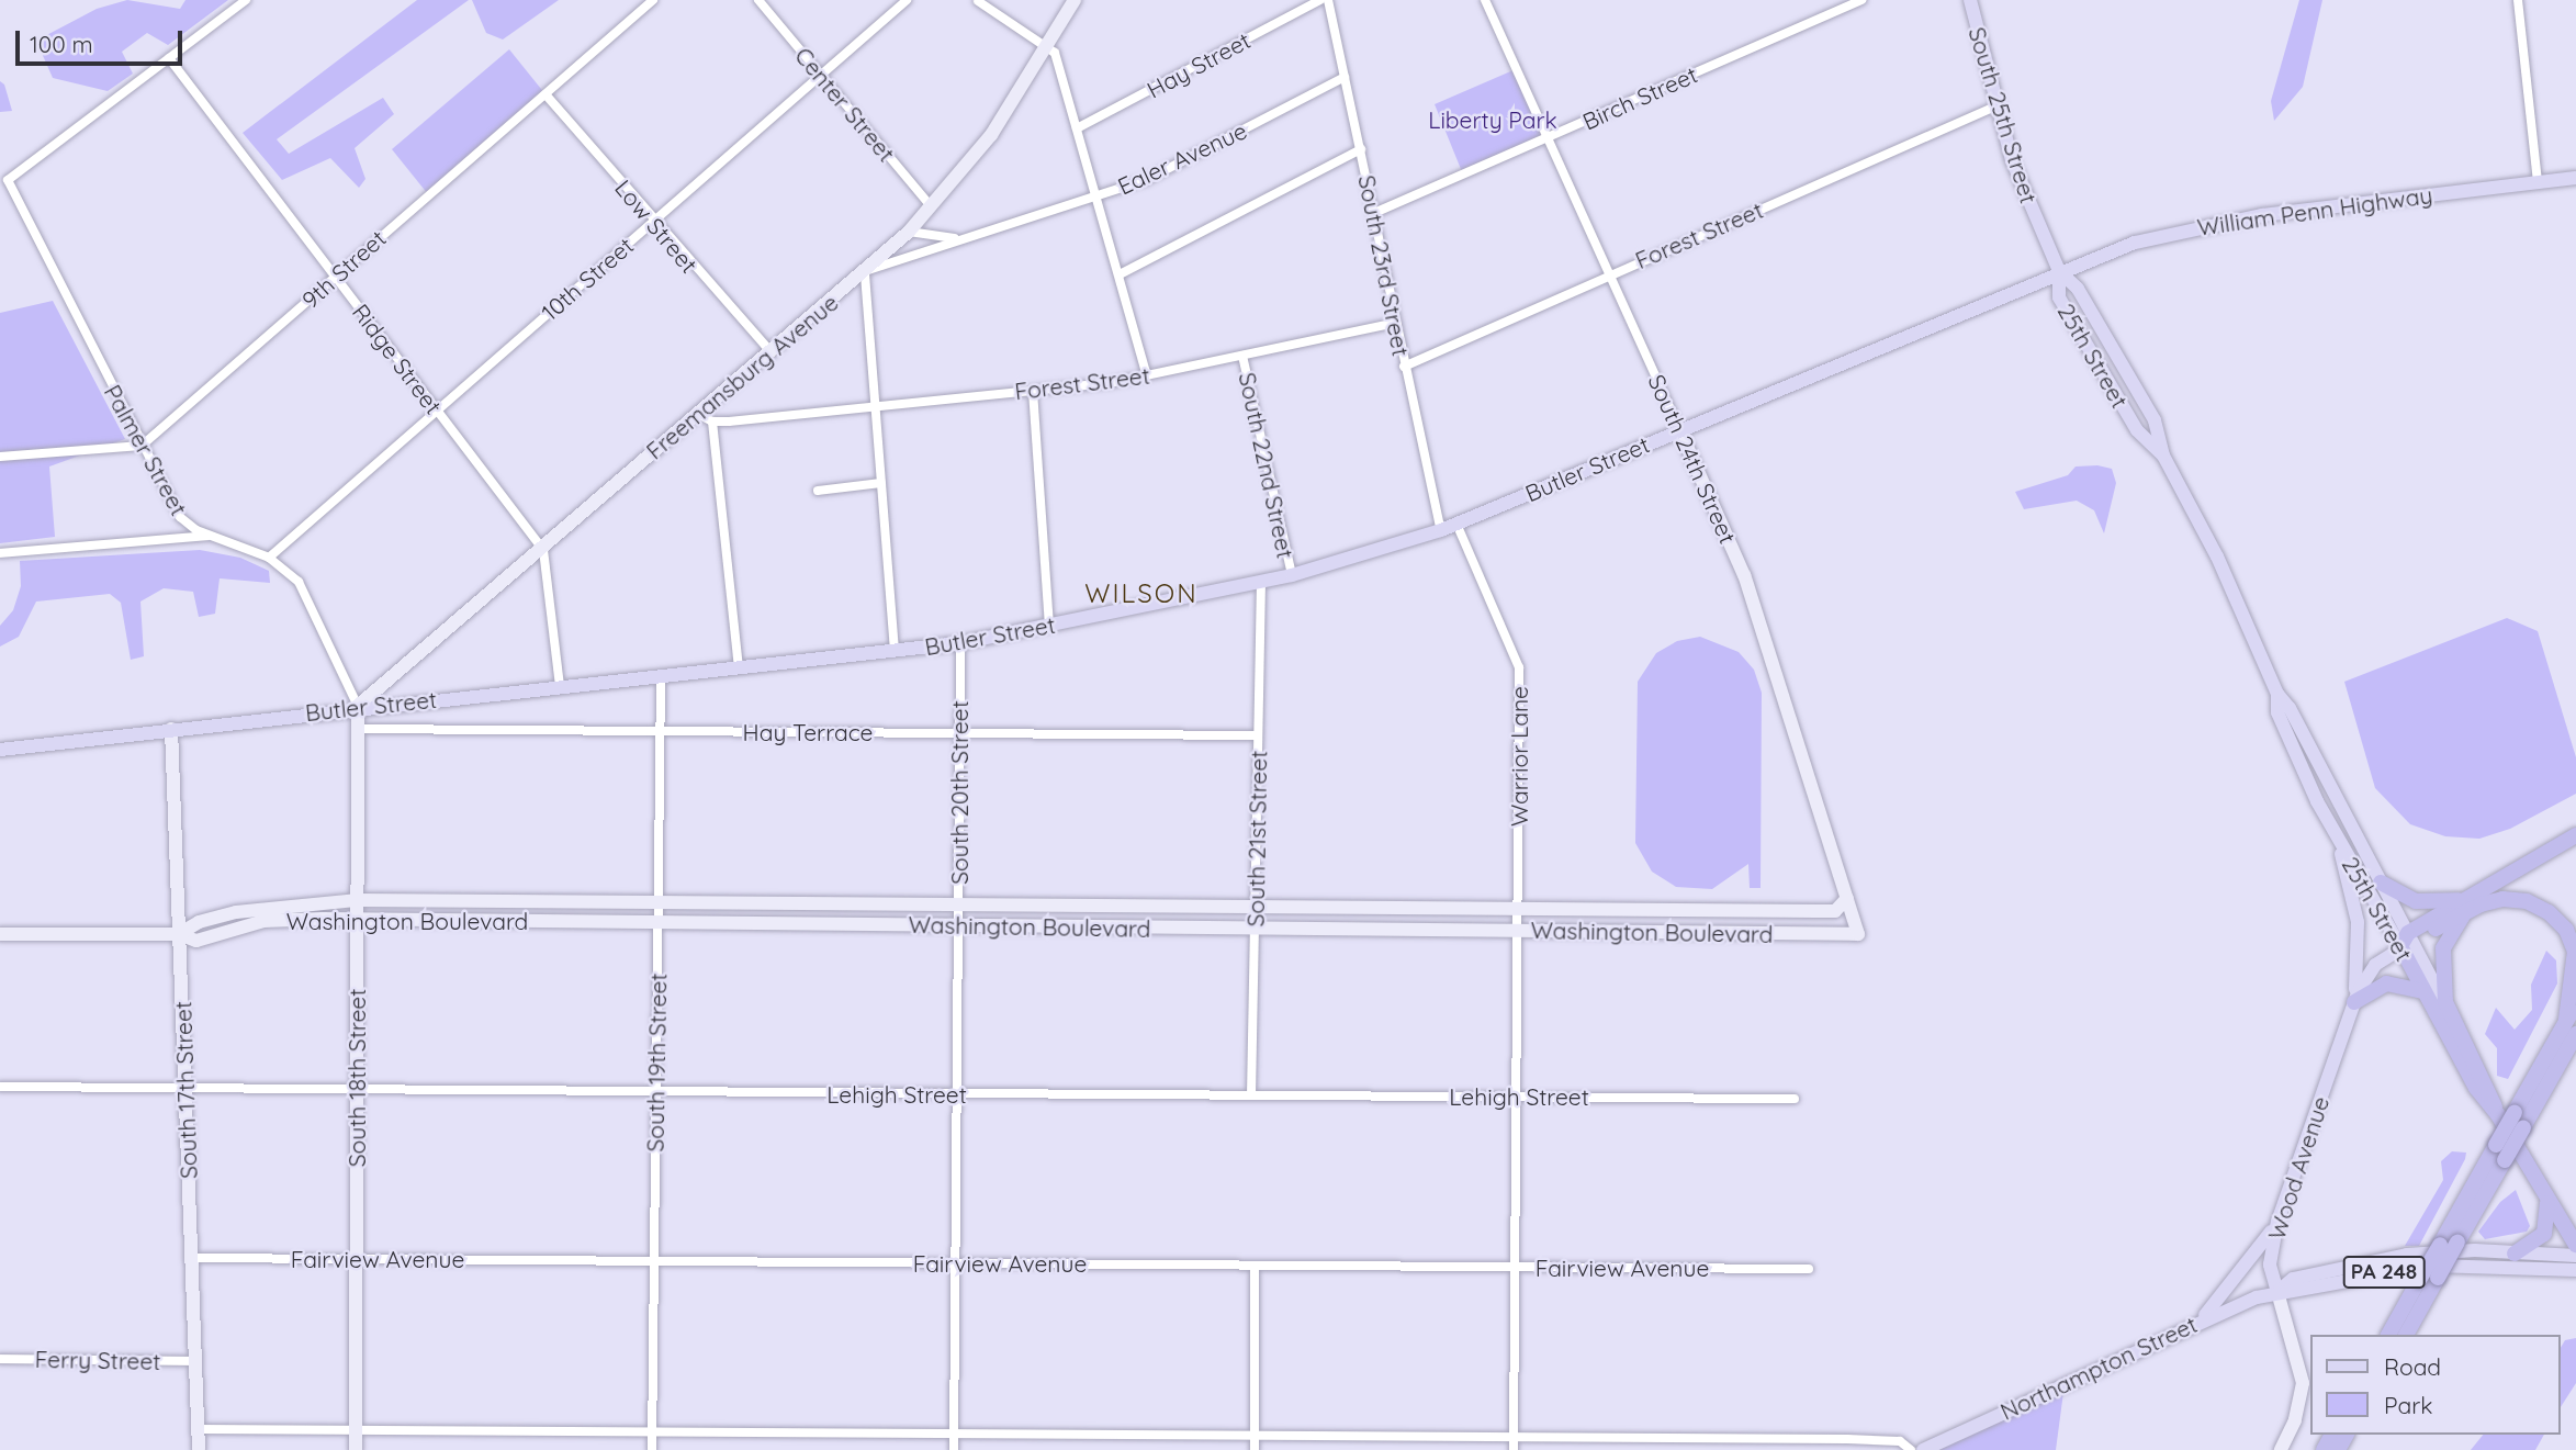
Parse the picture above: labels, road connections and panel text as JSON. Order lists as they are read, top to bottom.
{
  "streets": {
    "highway": ["25th Street"],
    "main road": [
      "South 25th Street",
      "William Penn Highway",
      "Butler Street",
      "Wood Avenue",
      "PA 248",
      "Northampton Street"
    ],
    "street": [
      "Hay Street",
      "Birch Street",
      "Center Street",
      "Ealer Avenue",
      "Low Street",
      "Forest Street",
      "South 23rd Street",
      "9th Street",
      "10th Street",
      "Ridge Street",
      "Freemansburg Avenue",
      "Palmer Street",
      "South 24th Street",
      "South 22nd Street",
      "Hay Terrace",
      "Warrior Lane",
      "South 20th Street",
      "South 21st Street",
      "Washington Boulevard",
      "South 19th Street",
      "South 18th Street",
      "South 17th Street",
      "Lehigh Street",
      "Fairview Avenue",
      "Ferry Street"
    ]
  },
  "crossings": [
    ["Birch Street", "South 23rd Street"],
    ["Birch Street", "South 24th Street"],
    ["Center Street", "10th Street"],
    ["Center Street", "Freemansburg Avenue"],
    ["South 25th Street", "William Penn Highway"],
    ["South 25th Street", "Forest Street"],
    ["South 25th Street", "25th Street"],
    ["South 25th Street", "Butler Street"],
    ["Ealer Avenue", "South 23rd Street"],
    ["Ealer Avenue", "Freemansburg Avenue"],
    ["William Penn Highway", "25th Street"],
    ["William Penn Highway", "Butler Street"],
    ["Low Street", "9th Street"],
    ["Low Street", "10th Street"],
    ["Low Street", "Freemansburg Avenue"],
    ["Forest Street", "South 23rd Street"],
    ["Forest Street", "Freemansburg Avenue"],
    ["Forest Street", "South 24th Street"],
    ["Forest Street", "South 22nd Street"],
    ["South 23rd Street", "Butler Street"],
    ["9th Street", "Ridge Street"],
    ["9th Street", "Palmer Street"],
    ["10th Street", "Ridge Street"],
    ["10th Street", "Palmer Street"],
    ["25th Street", "Butler Street"],
    ["25th Street", "Wood Avenue"],
    ["Ridge Street", "Freemansburg Avenue"],
    ["Ridge Street", "Palmer Street"],
    ["Freemansburg Avenue", "Palmer Street"],
    ["Freemansburg Avenue", "Butler Street"],
    ["Freemansburg Avenue", "South 18th Street"],
    ["Palmer Street", "Butler Street"],
    ["Palmer Street", "South 18th Street"],
    ["South 24th Street", "Butler Street"],
    ["South 24th Street", "Washington Boulevard"],
    ["South 22nd Street", "Butler Street"],
    ["Butler Street", "Warrior Lane"],
    ["Butler Street", "South 20th Street"],
    ["Butler Street", "South 21st Street"],
    ["Butler Street", "South 19th Street"],
    ["Butler Street", "South 18th Street"],
    ["Butler Street", "South 17th Street"],
    ["Hay Terrace", "South 20th Street"],
    ["Hay Terrace", "South 21st Street"],
    ["Hay Terrace", "South 19th Street"],
    ["Hay Terrace", "South 18th Street"],
    ["Warrior Lane", "Washington Boulevard"],
    ["South 20th Street", "Washington Boulevard"],
    ["South 20th Street", "Lehigh Street"],
    ["South 20th Street", "Fairview Avenue"],
    ["South 21st Street", "Washington Boulevard"],
    ["South 21st Street", "Lehigh Street"],
    ["Washington Boulevard", "South 19th Street"],
    ["Washington Boulevard", "South 18th Street"],
    ["Washington Boulevard", "South 17th Street"],
    ["South 19th Street", "Lehigh Street"],
    ["South 19th Street", "Fairview Avenue"],
    ["South 18th Street", "Lehigh Street"],
    ["South 18th Street", "Fairview Avenue"],
    ["South 17th Street", "Lehigh Street"],
    ["South 17th Street", "Fairview Avenue"],
    ["South 17th Street", "Ferry Street"],
    ["Wood Avenue", "Northampton Street"]
  ],
  "districts": ["WILSON"],
  "parks": ["Liberty Park"],
  "legend": ["Road", "Park"],
  "scale_bar": "100 m"
}
